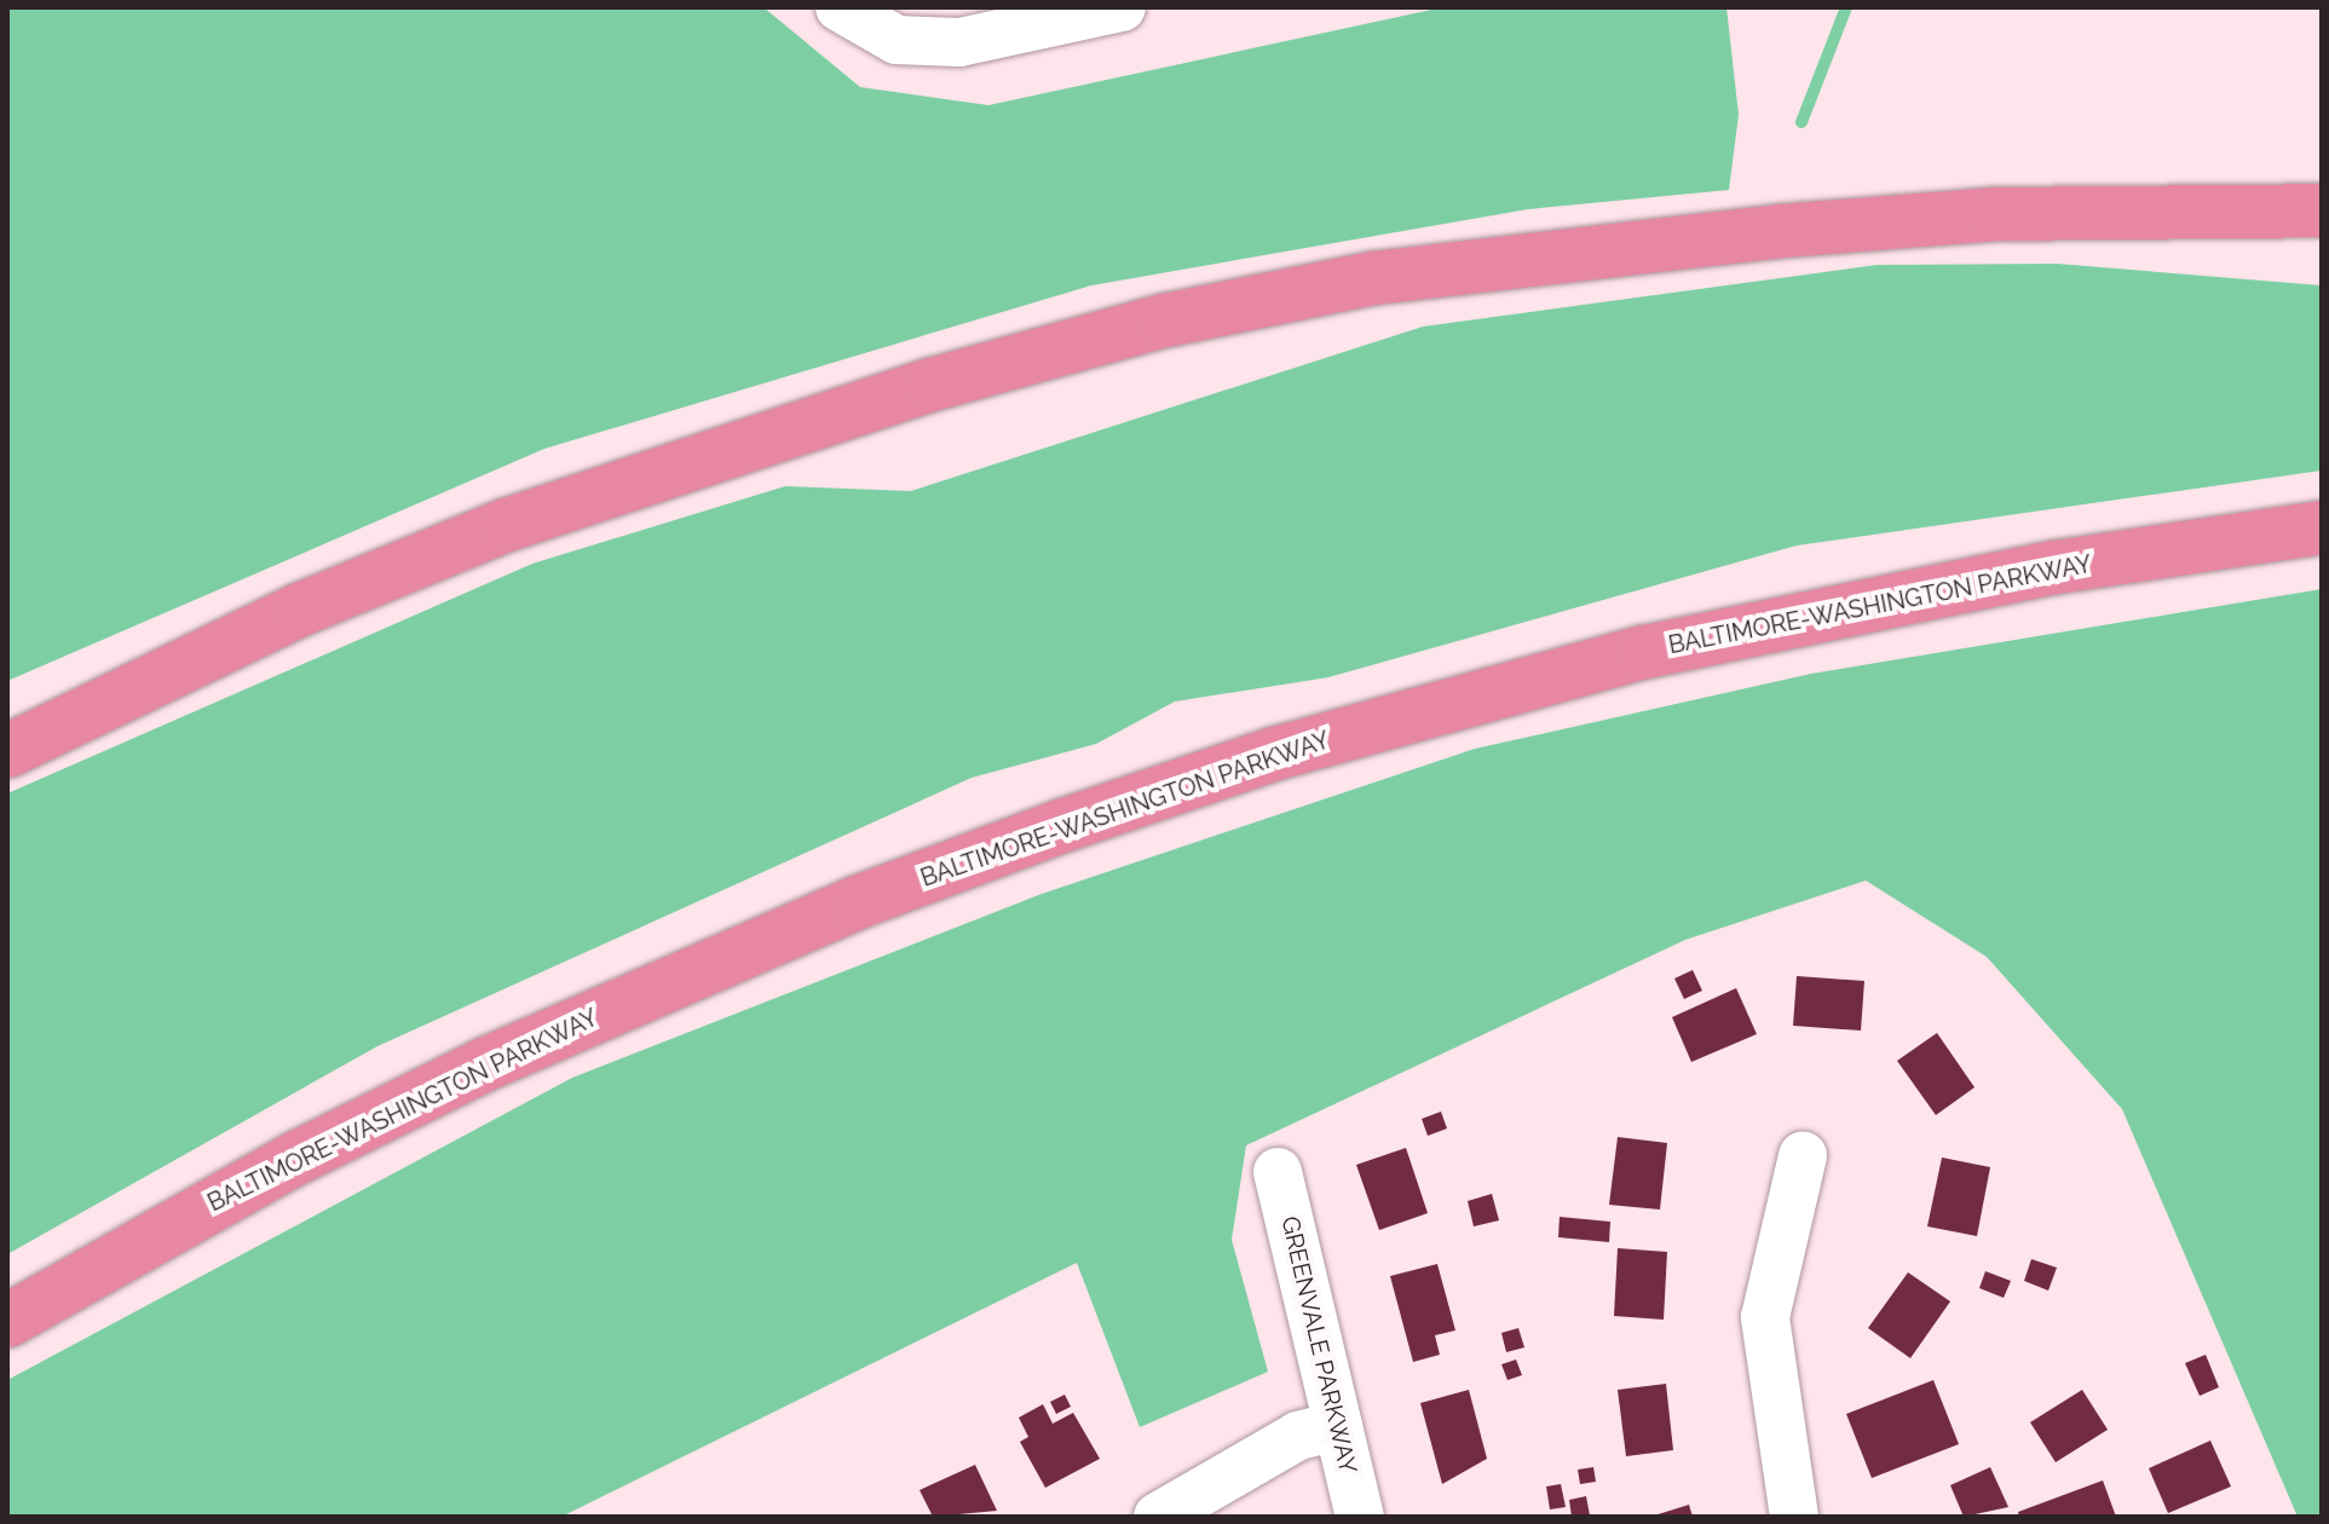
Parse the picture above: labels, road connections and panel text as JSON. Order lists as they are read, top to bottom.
{
  "streets": {
    "highway": ["BALTIMORE-WASHINGTON PARKWAY"],
    "street": ["GREENVALE PARKWAY"]
  }
}
